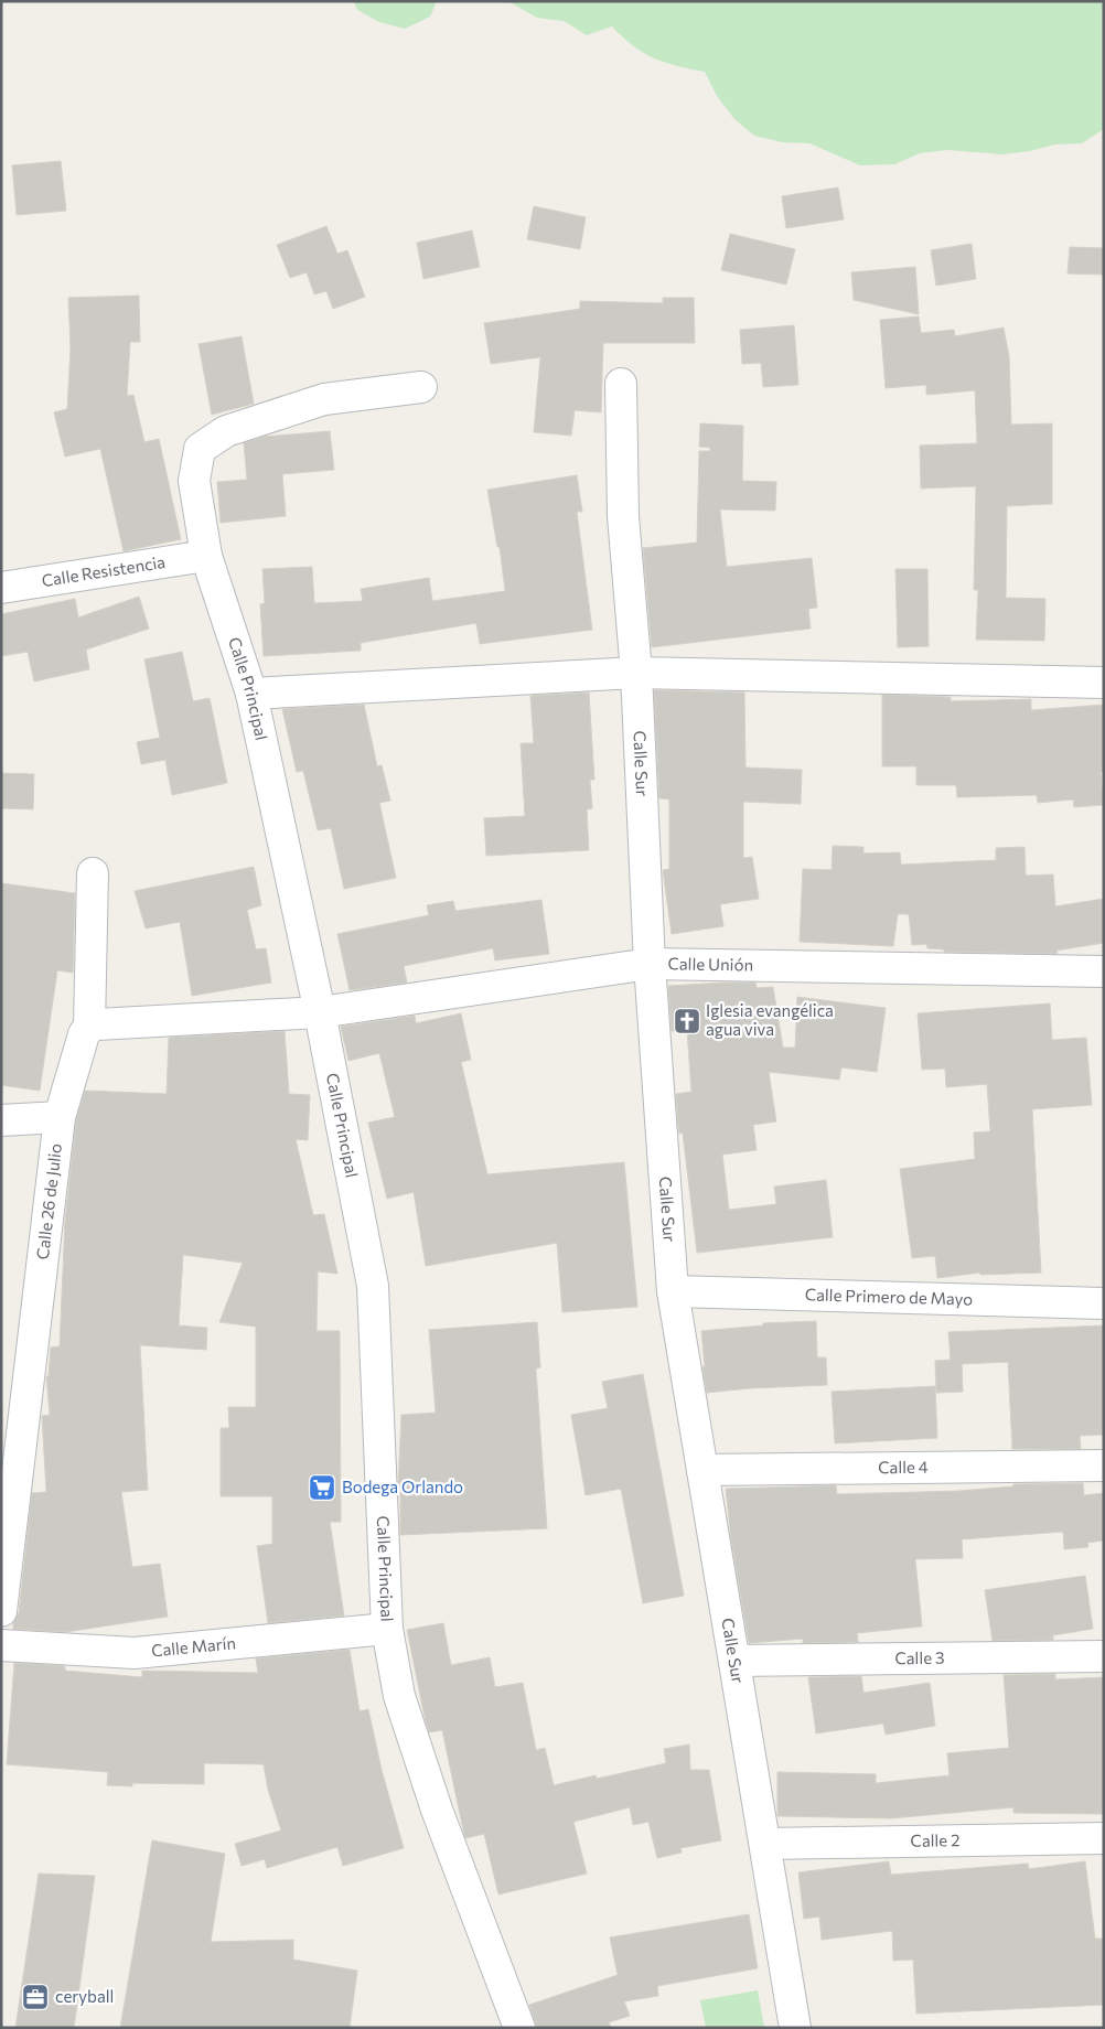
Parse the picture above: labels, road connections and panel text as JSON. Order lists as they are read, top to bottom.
{
  "streets": {
    "street": [
      "Calle Resistencia",
      "Calle Principal",
      "Calle Sur",
      "Calle Unión",
      "Calle 26 de Julio",
      "Calle Primero de Mayo",
      "Calle 4",
      "Calle Marín",
      "Calle 3",
      "Calle 2"
    ]
  },
  "crossings": [
    ["Calle Resistencia", "Calle Principal"],
    ["Calle Principal", "Calle Unión"],
    ["Calle Principal", "Calle Marín"],
    ["Calle Sur", "Calle Unión"],
    ["Calle Sur", "Calle Primero de Mayo"],
    ["Calle Sur", "Calle 4"],
    ["Calle Sur", "Calle 3"],
    ["Calle Sur", "Calle 2"]
  ],
  "places": {
    "church": ["Iglesia evangélica agua viva"],
    "supermarket": ["Bodega Orlando"],
    "office": ["ceryball"]
  }
}
